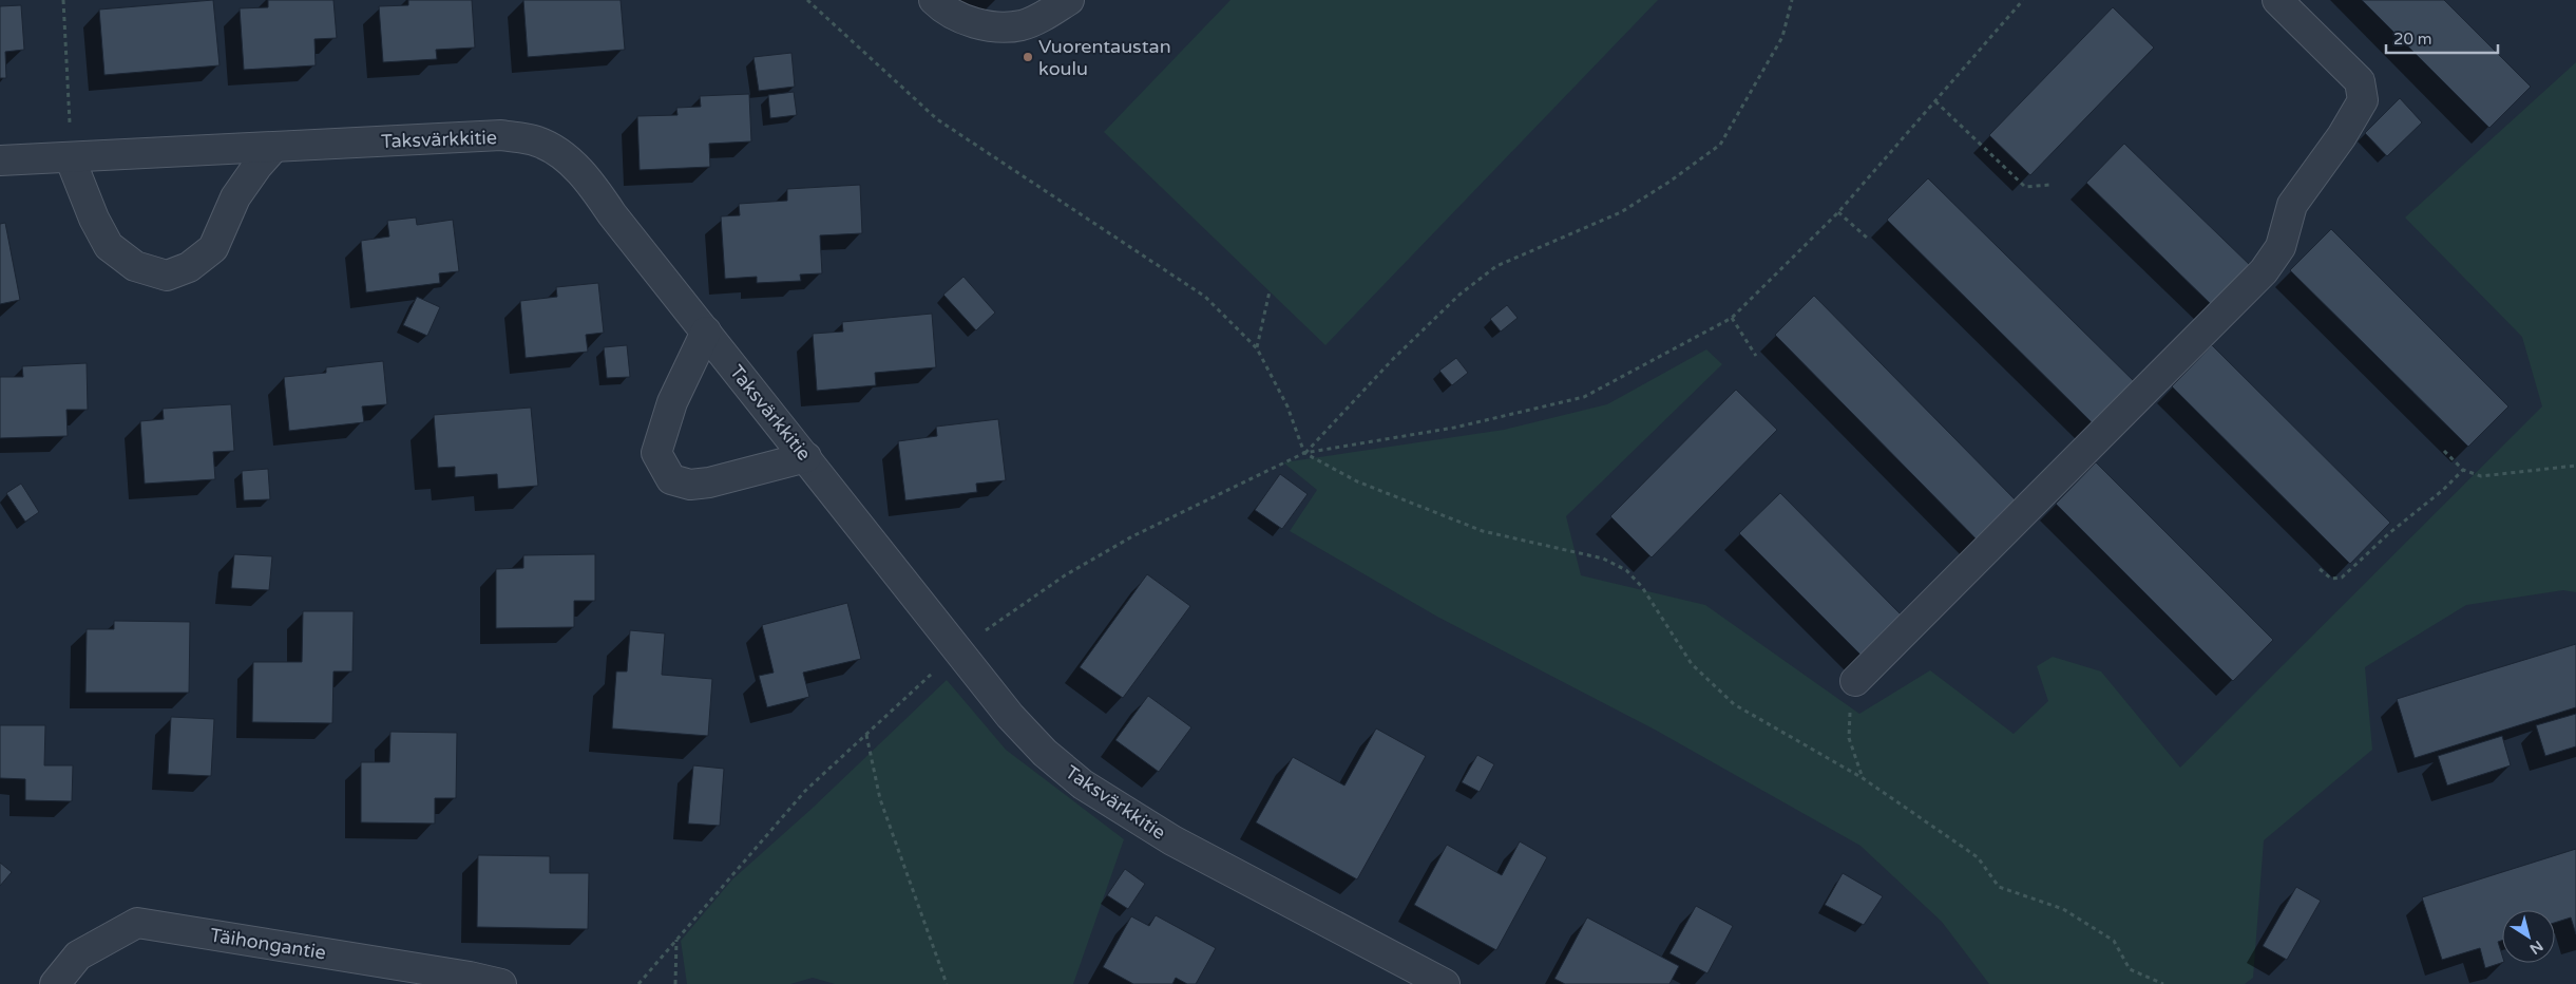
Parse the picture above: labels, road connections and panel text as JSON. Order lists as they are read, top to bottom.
{
  "streets": {
    "street": ["Taksvärkkitie", "Täihongantie"]
  },
  "places": ["Vuorentaustan koulu"],
  "scale_bar": "20 m",
  "north": "bottom right"
}
